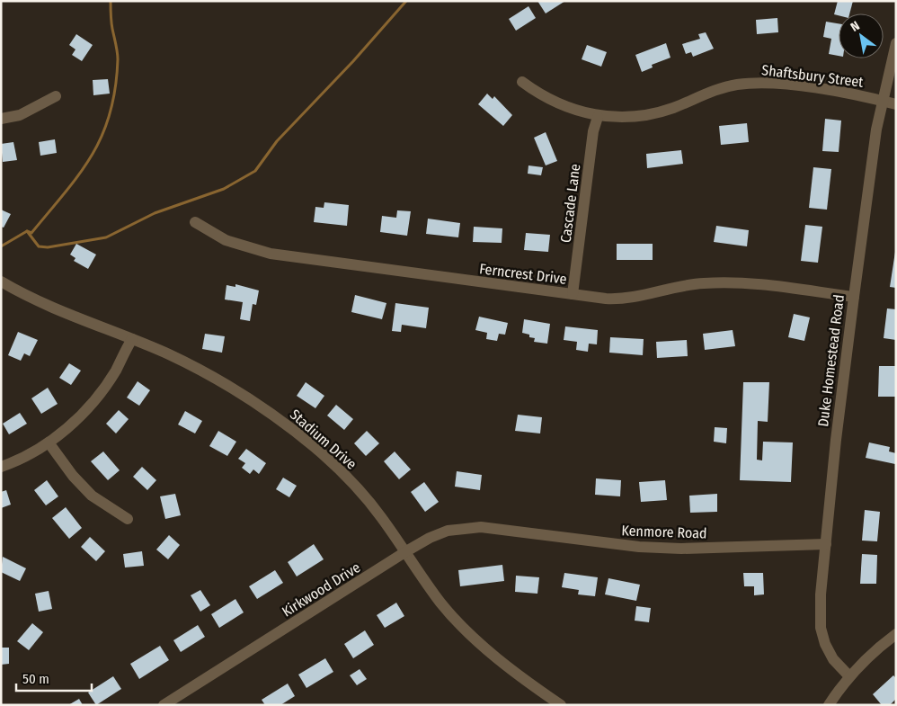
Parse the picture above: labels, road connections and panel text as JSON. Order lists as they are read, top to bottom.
{
  "streets": {
    "street": [
      "Shaftsbury Street",
      "Cascade Lane",
      "Ferncrest Drive",
      "Duke Homestead Road",
      "Stadium Drive",
      "Kenmore Road",
      "Kirkwood Drive"
    ]
  },
  "crossings": [
    ["Shaftsbury Street", "Cascade Lane"],
    ["Shaftsbury Street", "Duke Homestead Road"],
    ["Cascade Lane", "Ferncrest Drive"],
    ["Ferncrest Drive", "Duke Homestead Road"],
    ["Duke Homestead Road", "Kenmore Road"],
    ["Stadium Drive", "Kirkwood Drive"],
    ["Kenmore Road", "Kirkwood Drive"]
  ],
  "scale_bar": "50 m",
  "north": "top left"
}
